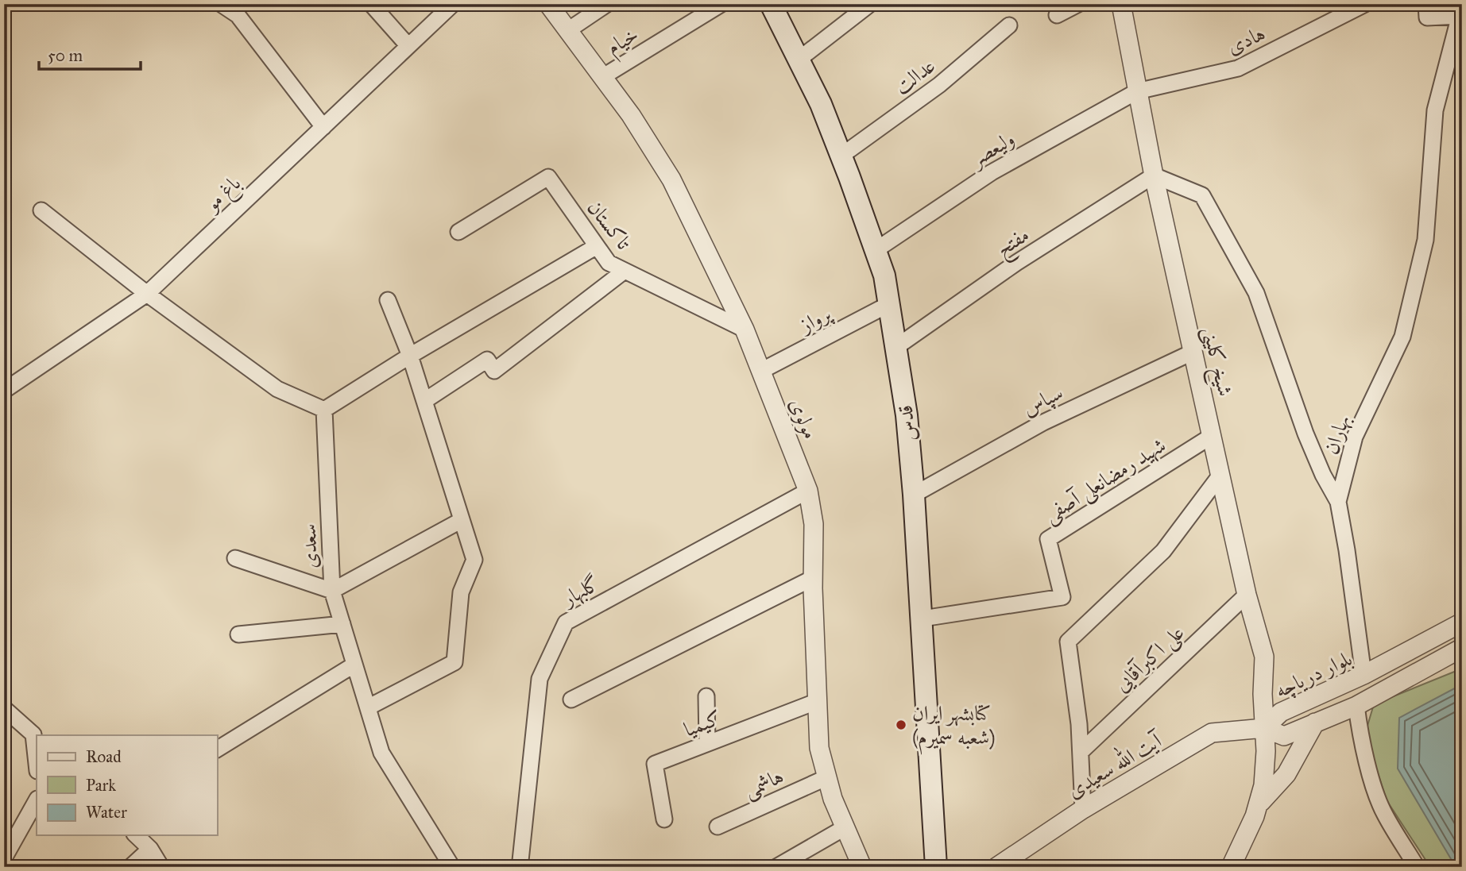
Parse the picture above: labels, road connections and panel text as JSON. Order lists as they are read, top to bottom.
{
  "streets": {
    "main road": ["قدس"],
    "street": [
      "هادی",
      "خیام",
      "عدالت",
      "ولیعصر",
      "باغ مو",
      "تاکستان",
      "مفتح",
      "پرواز",
      "شیخ کلینی",
      "سپاس",
      "مولوی",
      "بهاران",
      "شهید رمضانعلی آصفی",
      "سعدی",
      "گلبهار",
      "علی اکبرآقایی",
      "بلوار دریاچه",
      "کیمیا",
      "آیت الله سعیدی",
      "هاشمی"
    ]
  },
  "crossings": [
    ["هادی", "ولیعصر"],
    ["هادی", "شیخ کلینی"],
    ["خیام", "مولوی"],
    ["عدالت", "قدس"],
    ["ولیعصر", "شیخ کلینی"],
    ["ولیعصر", "قدس"],
    ["تاکستان", "مولوی"],
    ["مفتح", "شیخ کلینی"],
    ["مفتح", "قدس"],
    ["مفتح", "بهاران"],
    ["پرواز", "مولوی"],
    ["پرواز", "قدس"],
    ["شیخ کلینی", "سپاس"],
    ["شیخ کلینی", "بهاران"],
    ["شیخ کلینی", "شهید رمضانعلی آصفی"],
    ["شیخ کلینی", "علی اکبرآقایی"],
    ["شیخ کلینی", "بلوار دریاچه"],
    ["شیخ کلینی", "آیت الله سعیدی"],
    ["سپاس", "قدس"],
    ["مولوی", "گلبهار"],
    ["مولوی", "کیمیا"],
    ["مولوی", "هاشمی"],
    ["قدس", "شهید رمضانعلی آصفی"],
    ["بلوار دریاچه", "آیت الله سعیدی"]
  ],
  "places": ["کتابشهر ایران (شعبه سمیرم)"],
  "legend": ["Road", "Park", "Water"],
  "scale_bar": "50 m"
}
